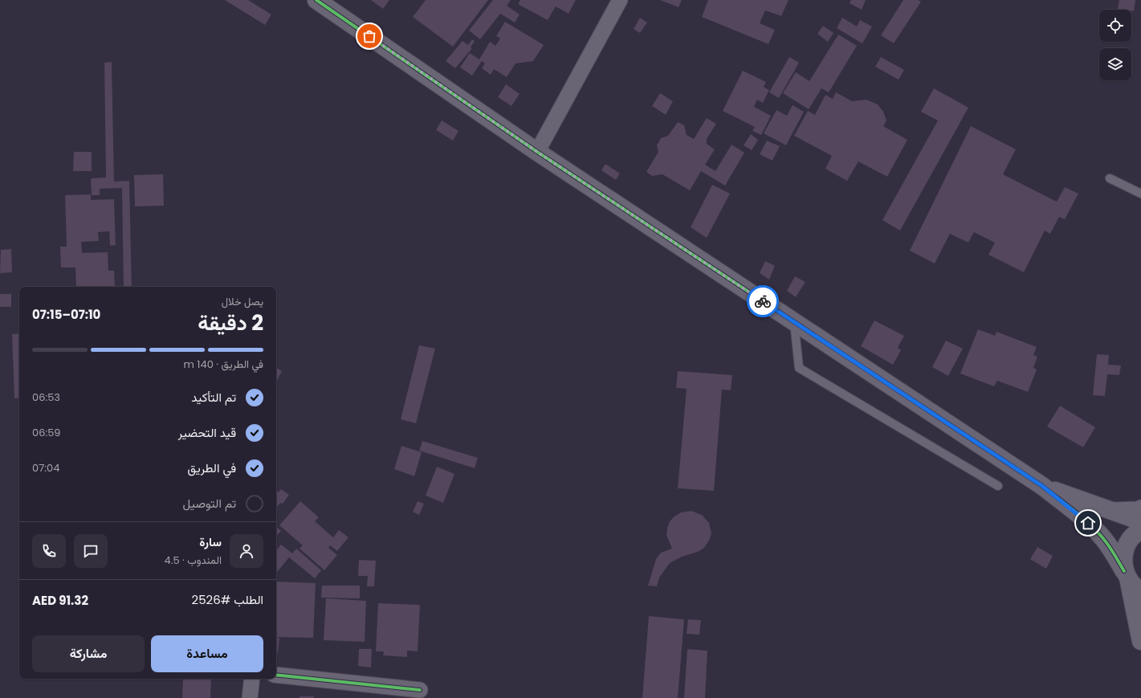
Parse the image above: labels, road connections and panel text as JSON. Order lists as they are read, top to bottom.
{
  "page": {
    "heading": ["2 دقيقة", "يصل خلال", "07:10–07:15"],
    "panel": [
      "سارة",
      "المندوب · 4.5",
      "الطلب #2526",
      "AED 91.32"
    ],
    "bar": "في الطريق · 140 m",
    "list": [
      ["تم التأكيد", "06:53"],
      ["قيد التحضير", "06:59"],
      ["في الطريق", "07:04"],
      "تم التوصيل"
    ],
    "buttons": ["مساعدة", "مشاركة"]
  }
}
